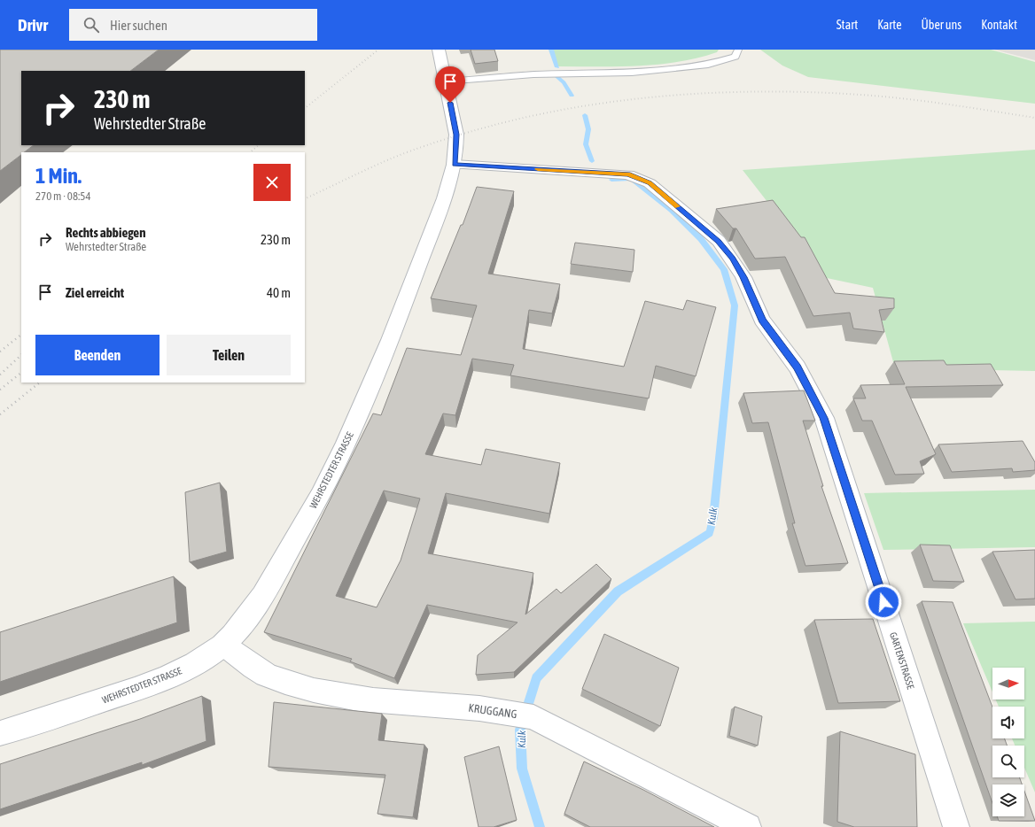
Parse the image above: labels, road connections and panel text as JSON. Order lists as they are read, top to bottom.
{
  "streets": {
    "street": ["WEHRSTEDTER STRASSE", "GARTENSTRASSE", "KRUGGANG"]
  },
  "crossings": [
    ["WEHRSTEDTER STRASSE", "GARTENSTRASSE"],
    ["WEHRSTEDTER STRASSE", "KRUGGANG"]
  ],
  "water": ["Kulk"],
  "north": "right",
  "page": {
    "header": "Drivr",
    "search": "Hier suchen",
    "nav": [
      "Start",
      "Karte",
      "Über uns",
      "Kontakt"
    ],
    "turn": ["230 m", "Wehrstedter Straße"],
    "heading": ["1 Min.", "270 m · 08:54"],
    "list": [
      {
        "name": "Rechts abbiegen",
        "note": "Wehrstedter Straße",
        "value": "230 m"
      },
      {
        "name": "Ziel erreicht",
        "value": "40 m"
      }
    ],
    "buttons": ["Beenden", "Teilen"]
  }
}
